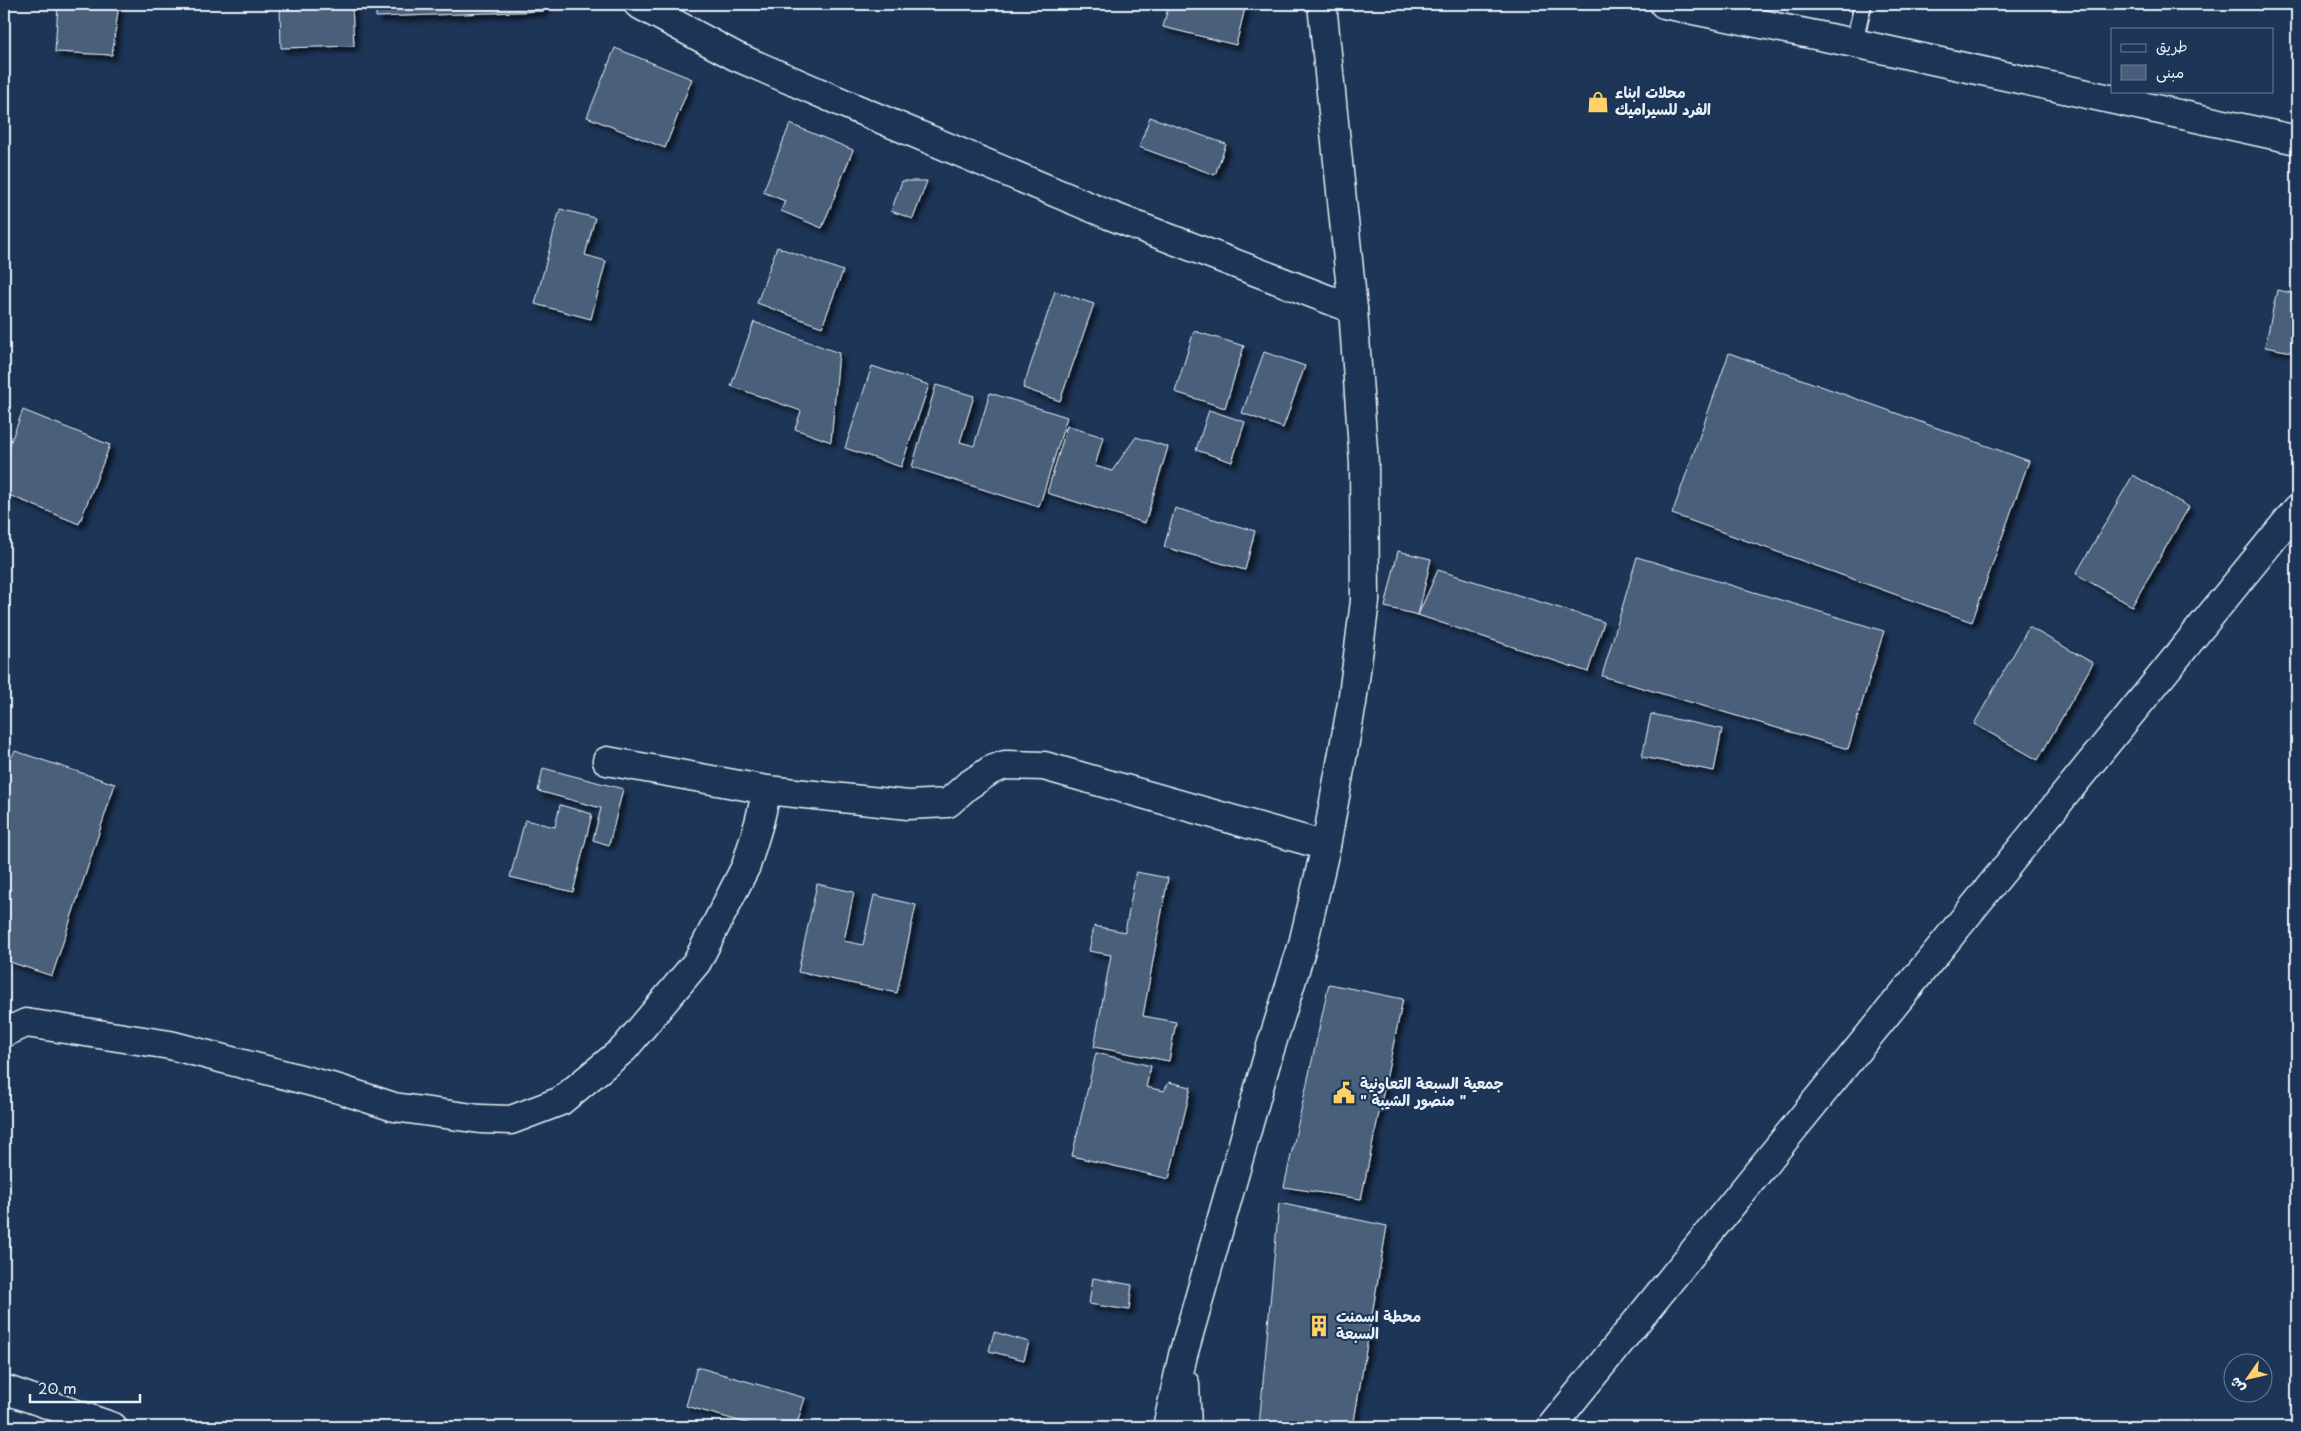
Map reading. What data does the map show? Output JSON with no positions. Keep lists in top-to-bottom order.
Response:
{
  "places": {
    "shop": ["محلات ابناء الفرد للسيراميك"],
    "public building": ["جمعية السبعة التعاونية \" منصور الشيبة \""],
    "building": ["محطة اسمنت السبعة"]
  },
  "legend": ["طريق", "مبنى"],
  "scale_bar": "20 m",
  "north": "bottom left"
}
